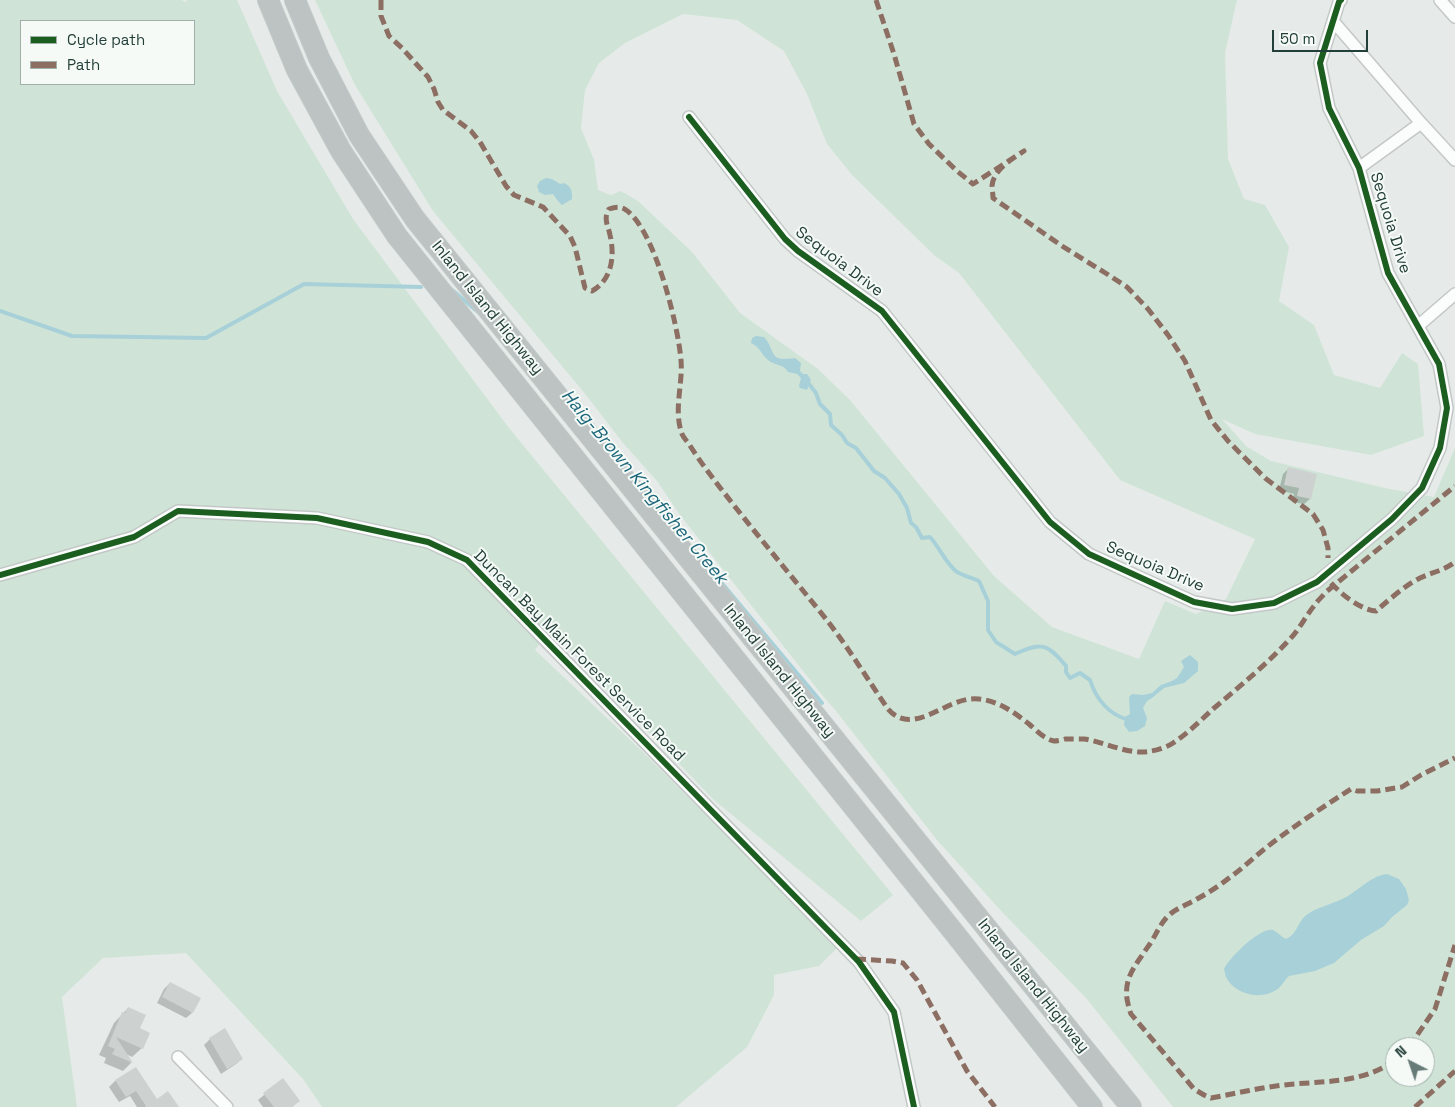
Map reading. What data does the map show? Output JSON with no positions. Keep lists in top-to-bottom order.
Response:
{
  "streets": {
    "highway": ["Inland Island Highway"],
    "street": ["Sequoia Drive", "Duncan Bay Main Forest Service Road"]
  },
  "water": ["Haig-Brown Kingfisher Creek"],
  "legend": ["Cycle path", "Path"],
  "scale_bar": "50 m",
  "north": "top left"
}
